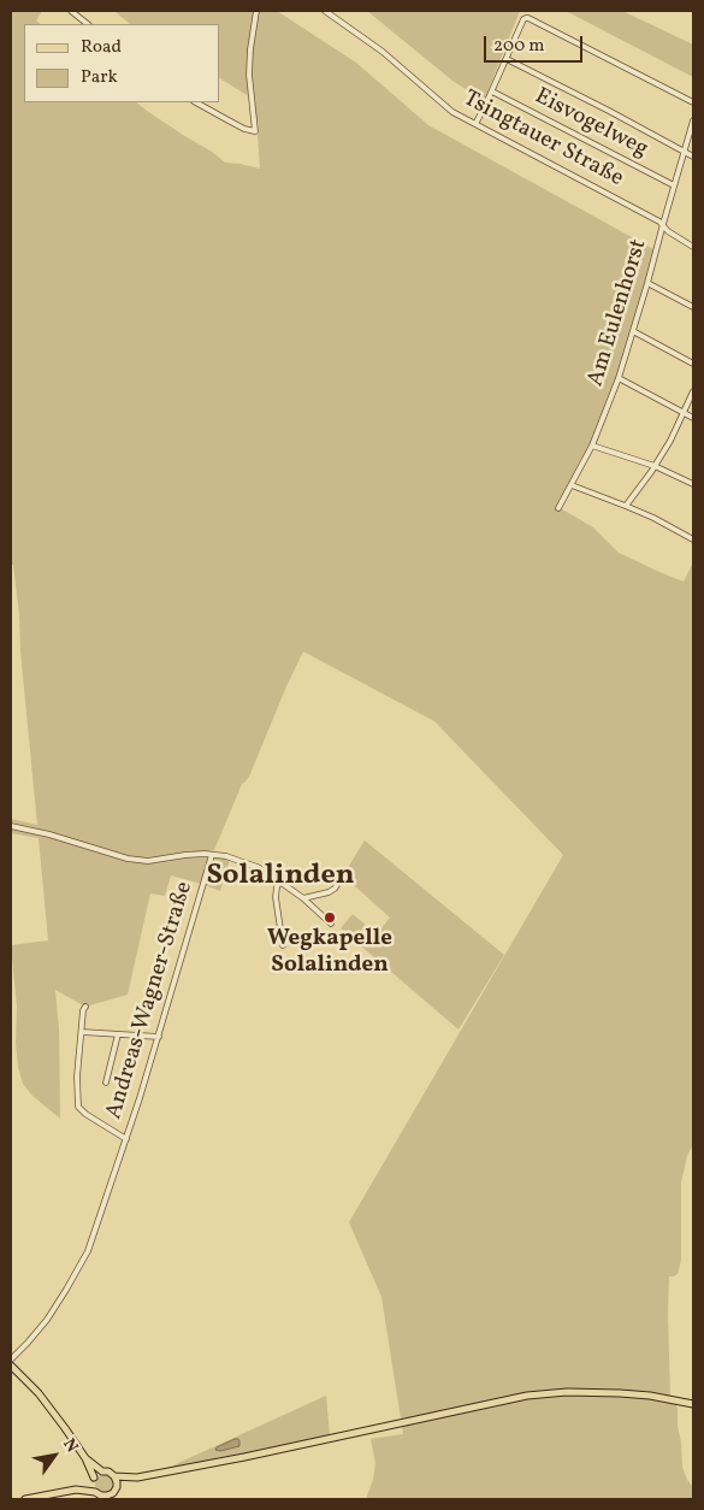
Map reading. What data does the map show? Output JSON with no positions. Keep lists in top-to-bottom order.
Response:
{
  "streets": {
    "street": [
      "Eisvogelweg",
      "Tsingtauer Straße",
      "Am Eulenhorst",
      "Andreas-Wagner-Straße"
    ]
  },
  "crossings": [
    ["Eisvogelweg", "Am Eulenhorst"],
    ["Tsingtauer Straße", "Am Eulenhorst"]
  ],
  "districts": ["Solalinden"],
  "places": ["Wegkapelle Solalinden"],
  "legend": ["Road", "Park"],
  "scale_bar": "200 m",
  "north": "top right"
}
